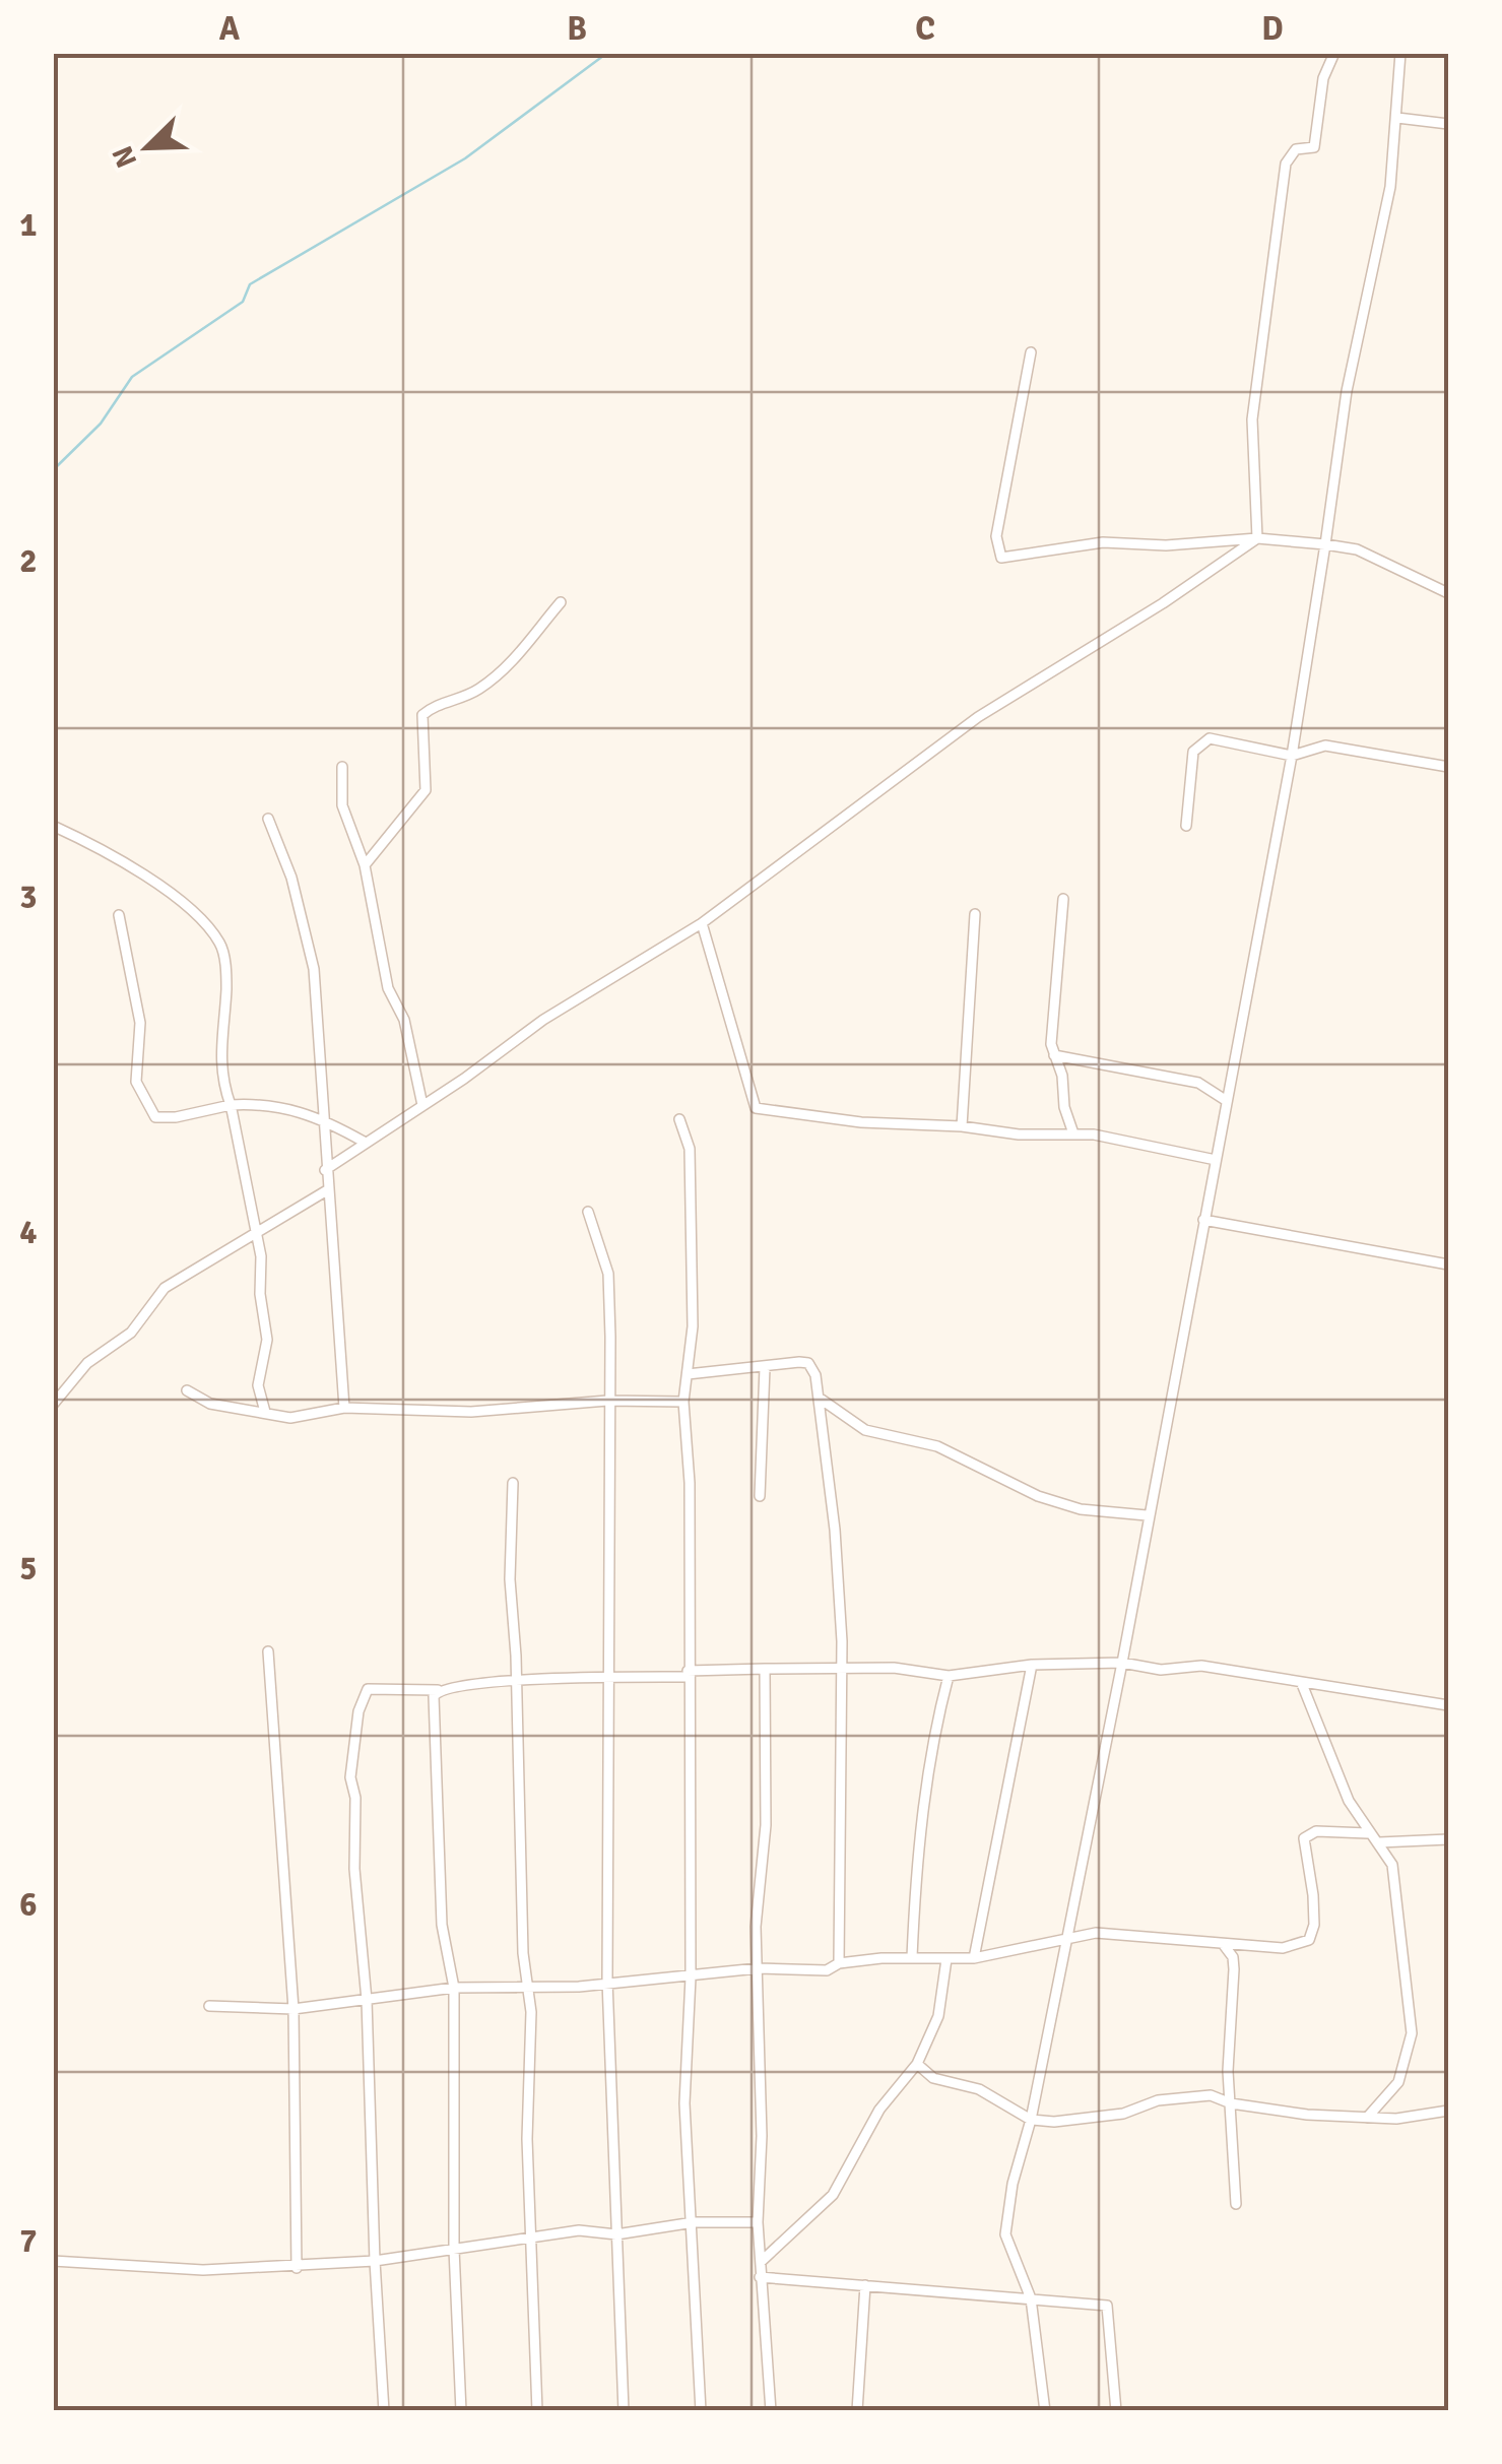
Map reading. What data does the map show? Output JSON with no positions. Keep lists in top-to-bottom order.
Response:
{
  "north": "bottom left",
  "grid": {
    "columns": [
      "A",
      "B",
      "C",
      "D"
    ],
    "rows": [
      "1",
      "2",
      "3",
      "4",
      "5",
      "6",
      "7"
    ]
  }
}
